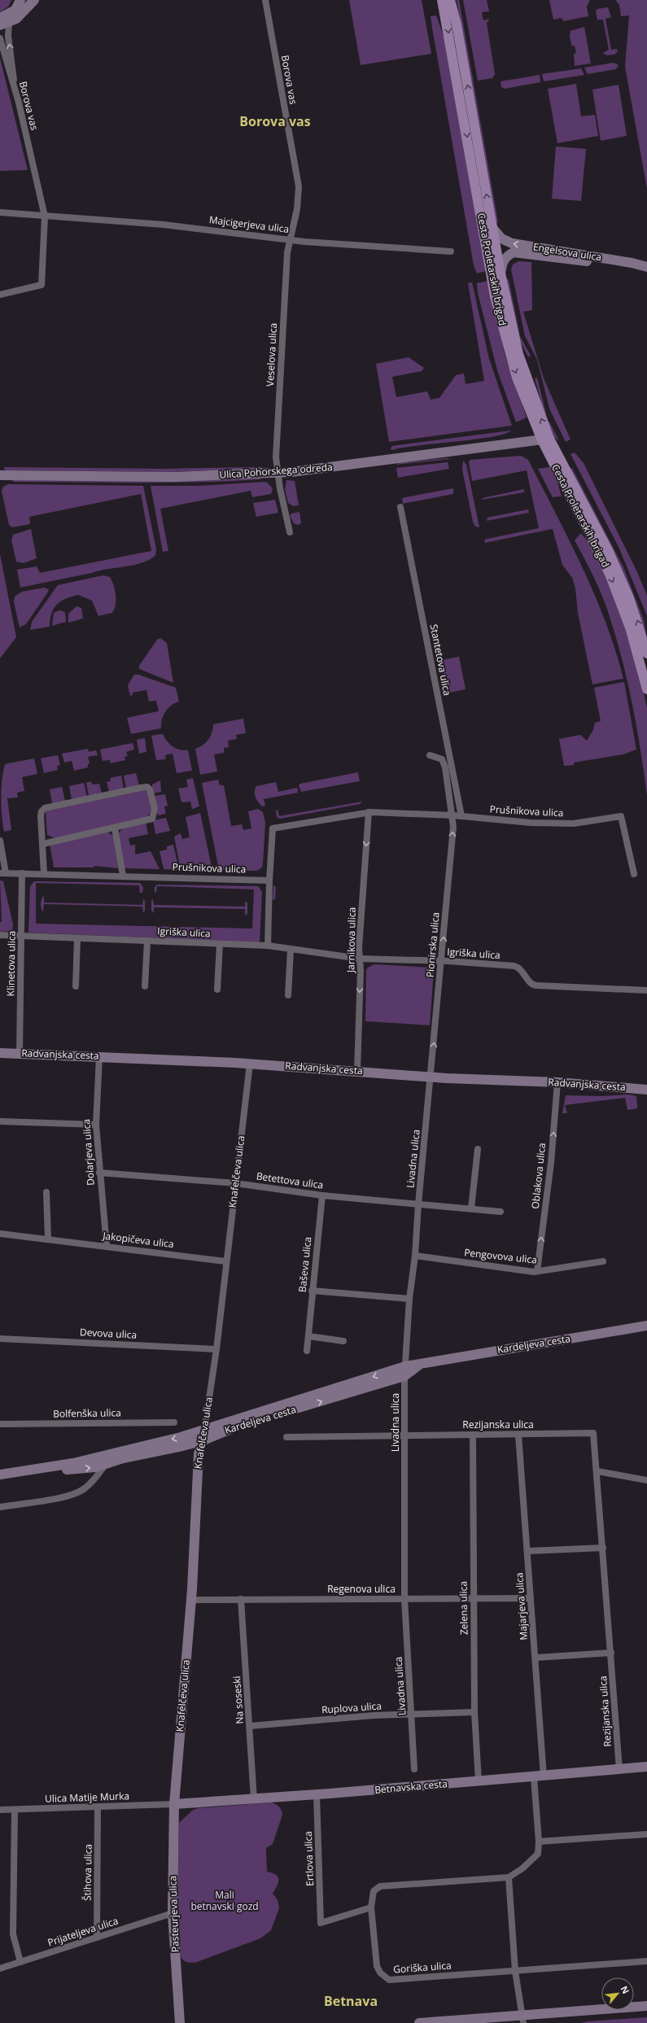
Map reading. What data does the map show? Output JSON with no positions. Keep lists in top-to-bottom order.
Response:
{
  "streets": {
    "main road": ["Cesta Proletarskih brigad"],
    "street": [
      "Borova vas",
      "Majcigerjeva ulica",
      "Engelsova ulica",
      "Veselova ulica",
      "Ulica Pohorskega odreda",
      "Stantetova ulica",
      "Prušnikova ulica",
      "Igriška ulica",
      "Jarnikova ulica",
      "Pionirska ulica",
      "Klinetova ulica",
      "Radvanjska cesta",
      "Dolarjeva ulica",
      "Livadna ulica",
      "Knafelčeva ulica",
      "Oblakova ulica",
      "Betettova ulica",
      "Jakopičeva ulica",
      "Pengovova ulica",
      "Baševa ulica",
      "Devova ulica",
      "Kardeljeva cesta",
      "Bolfenška ulica",
      "Rezijanska ulica",
      "Regenova ulica",
      "Majarjeva ulica",
      "Zelena ulica",
      "Na soseski",
      "Ruplova ulica",
      "Betnavska cesta",
      "Ulica Matije Murka",
      "Ertlova ulica",
      "Štihova ulica",
      "Pasteurjeva ulica",
      "Prijateljeva ulica",
      "Goriška ulica"
    ]
  },
  "crossings": [
    ["Borova vas", "Majcigerjeva ulica"],
    ["Borova vas", "Veselova ulica"],
    ["Majcigerjeva ulica", "Veselova ulica"],
    ["Engelsova ulica", "Cesta Proletarskih brigad"],
    ["Cesta Proletarskih brigad", "Ulica Pohorskega odreda"],
    ["Veselova ulica", "Ulica Pohorskega odreda"],
    ["Stantetova ulica", "Prušnikova ulica"],
    ["Prušnikova ulica", "Jarnikova ulica"],
    ["Prušnikova ulica", "Pionirska ulica"],
    ["Prušnikova ulica", "Klinetova ulica"],
    ["Igriška ulica", "Jarnikova ulica"],
    ["Igriška ulica", "Pionirska ulica"],
    ["Igriška ulica", "Klinetova ulica"],
    ["Jarnikova ulica", "Radvanjska cesta"],
    ["Pionirska ulica", "Radvanjska cesta"],
    ["Pionirska ulica", "Livadna ulica"],
    ["Klinetova ulica", "Radvanjska cesta"],
    ["Radvanjska cesta", "Dolarjeva ulica"],
    ["Radvanjska cesta", "Livadna ulica"],
    ["Radvanjska cesta", "Knafelčeva ulica"],
    ["Radvanjska cesta", "Oblakova ulica"],
    ["Dolarjeva ulica", "Betettova ulica"],
    ["Dolarjeva ulica", "Jakopičeva ulica"],
    ["Livadna ulica", "Betettova ulica"],
    ["Livadna ulica", "Pengovova ulica"],
    ["Livadna ulica", "Kardeljeva cesta"],
    ["Livadna ulica", "Rezijanska ulica"],
    ["Livadna ulica", "Regenova ulica"],
    ["Livadna ulica", "Ruplova ulica"],
    ["Knafelčeva ulica", "Betettova ulica"],
    ["Knafelčeva ulica", "Jakopičeva ulica"],
    ["Knafelčeva ulica", "Devova ulica"],
    ["Knafelčeva ulica", "Kardeljeva cesta"],
    ["Knafelčeva ulica", "Regenova ulica"],
    ["Knafelčeva ulica", "Betnavska cesta"],
    ["Knafelčeva ulica", "Ulica Matije Murka"],
    ["Knafelčeva ulica", "Pasteurjeva ulica"],
    ["Oblakova ulica", "Pengovova ulica"],
    ["Betettova ulica", "Baševa ulica"],
    ["Rezijanska ulica", "Majarjeva ulica"],
    ["Rezijanska ulica", "Zelena ulica"],
    ["Rezijanska ulica", "Betnavska cesta"],
    ["Regenova ulica", "Majarjeva ulica"],
    ["Regenova ulica", "Zelena ulica"],
    ["Regenova ulica", "Na soseski"],
    ["Majarjeva ulica", "Betnavska cesta"],
    ["Majarjeva ulica", "Goriška ulica"],
    ["Zelena ulica", "Ruplova ulica"],
    ["Zelena ulica", "Betnavska cesta"],
    ["Na soseski", "Ruplova ulica"],
    ["Na soseski", "Betnavska cesta"],
    ["Betnavska cesta", "Ulica Matije Murka"],
    ["Betnavska cesta", "Ertlova ulica"],
    ["Betnavska cesta", "Pasteurjeva ulica"],
    ["Betnavska cesta", "Goriška ulica"],
    ["Ulica Matije Murka", "Štihova ulica"],
    ["Ulica Matije Murka", "Pasteurjeva ulica"],
    ["Ertlova ulica", "Goriška ulica"],
    ["Štihova ulica", "Prijateljeva ulica"],
    ["Pasteurjeva ulica", "Prijateljeva ulica"]
  ],
  "one_way": [
    "Engelsova ulica",
    "Jarnikova ulica",
    "Pionirska ulica",
    "Oblakova ulica"
  ],
  "districts": ["Borova vas", "Betnava"],
  "parks": ["Mali betnavski gozd"],
  "north": "top right"
}
